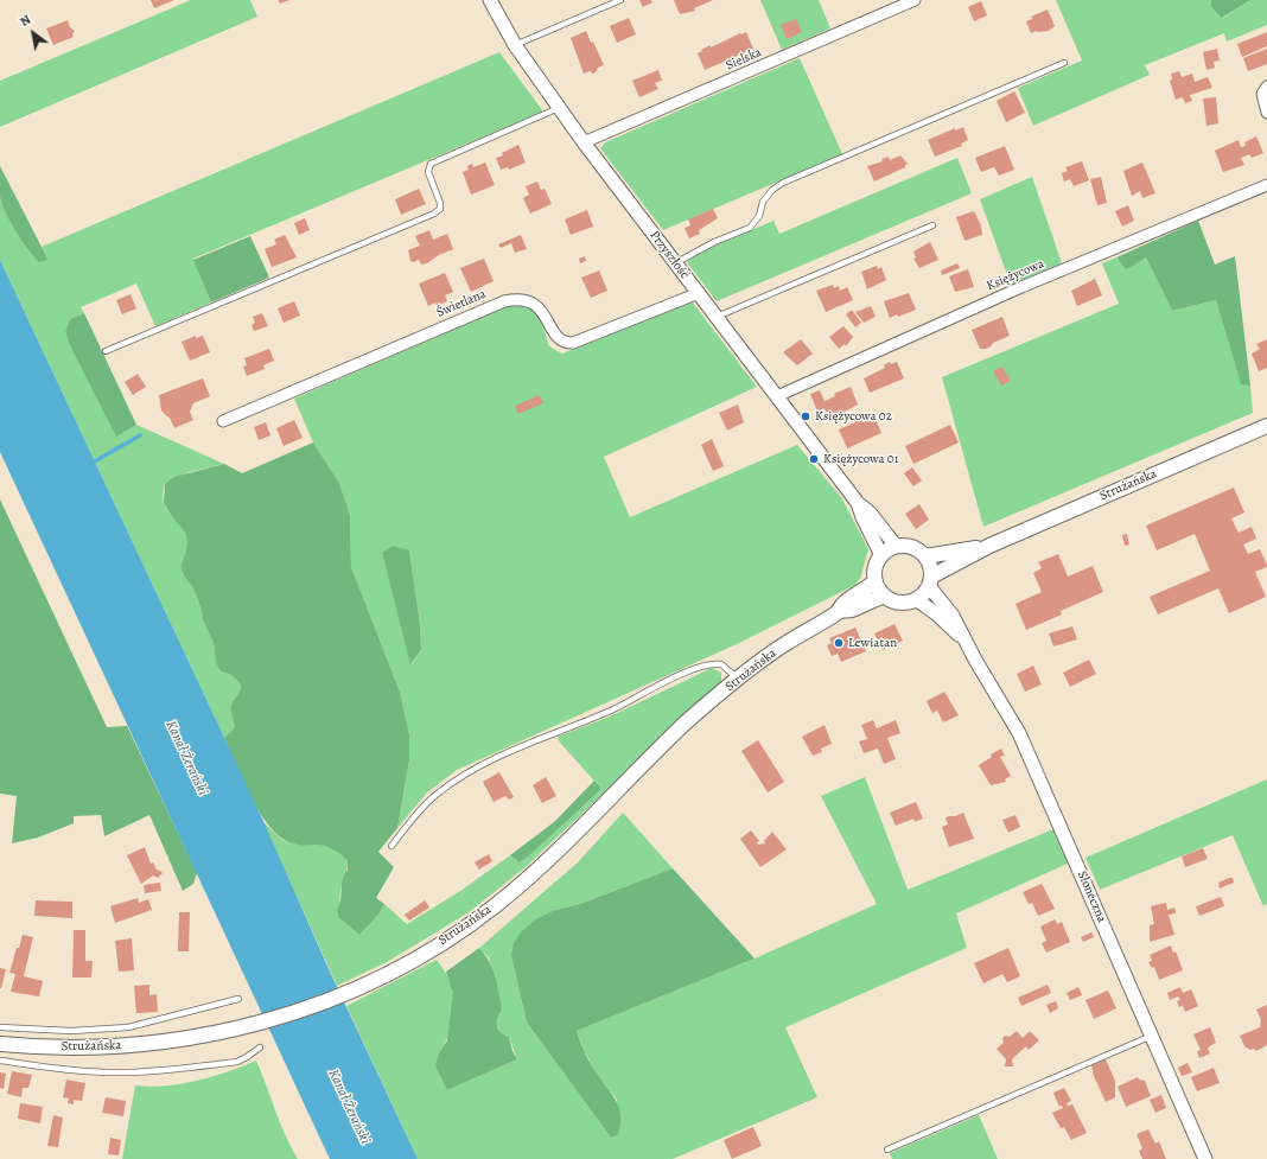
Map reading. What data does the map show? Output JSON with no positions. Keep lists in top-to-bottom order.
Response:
{
  "streets": {
    "main road": ["Strużańska"],
    "street": [
      "Sielska",
      "Przyszłość",
      "Księżycowa",
      "Świetlana",
      "Słoneczna"
    ]
  },
  "crossings": [
    ["Sielska", "Przyszłość"],
    ["Przyszłość", "Księżycowa"],
    ["Przyszłość", "Świetlana"],
    ["Przyszłość", "Strużańska"],
    ["Przyszłość", "Słoneczna"],
    ["Strużańska", "Słoneczna"]
  ],
  "water": ["Kanał Żerański"],
  "places": ["Księżycowa 02", "Księżycowa 01", "Lewiatan"],
  "north": "top left"
}
